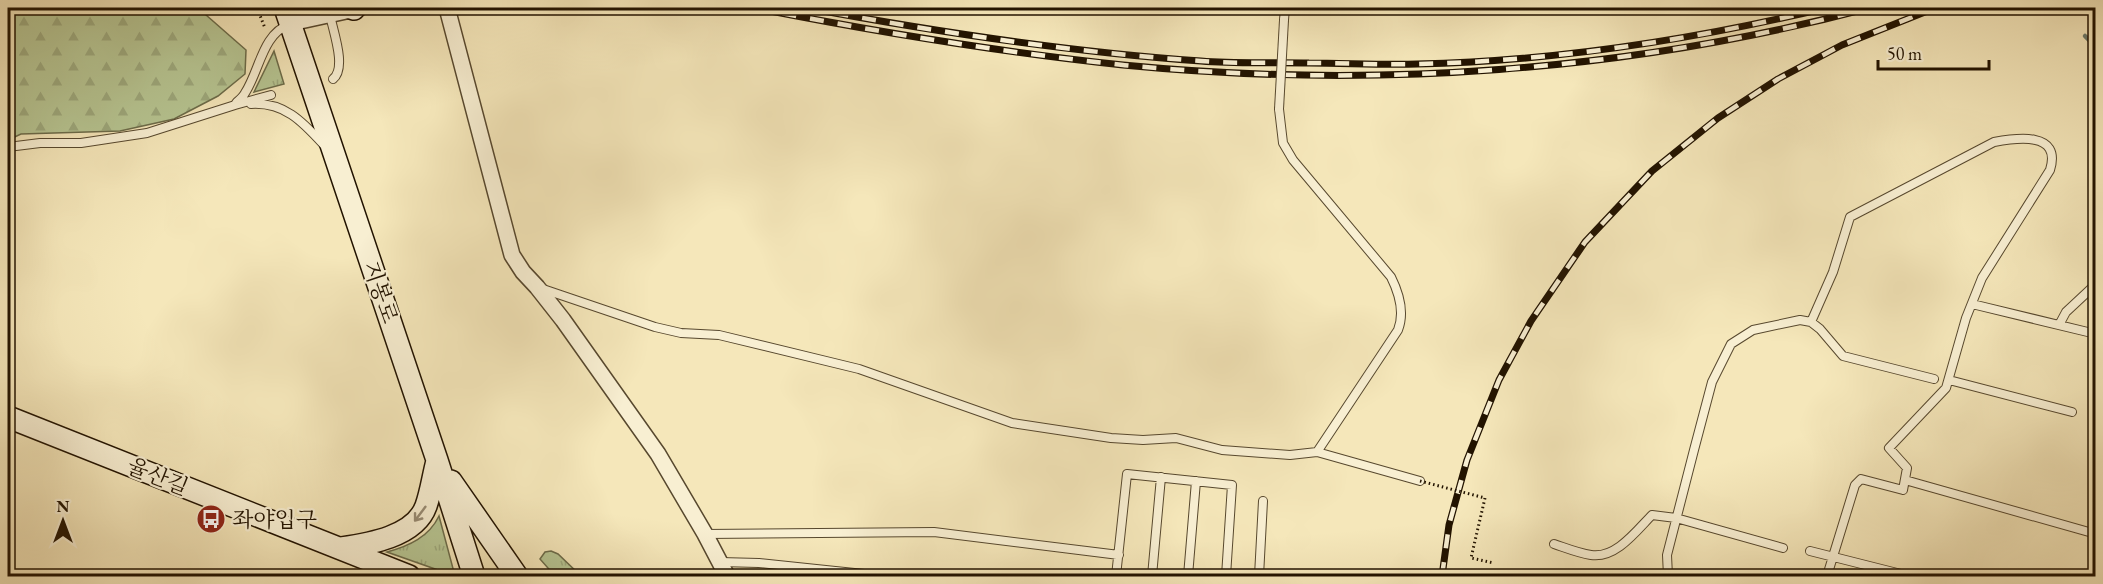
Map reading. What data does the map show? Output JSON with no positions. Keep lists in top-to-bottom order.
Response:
{
  "streets": {
    "main road": ["지봉로", "율산길"]
  },
  "places": {
    "bus stop": ["좌야입구"]
  },
  "scale_bar": "50 m",
  "north": "top"
}
